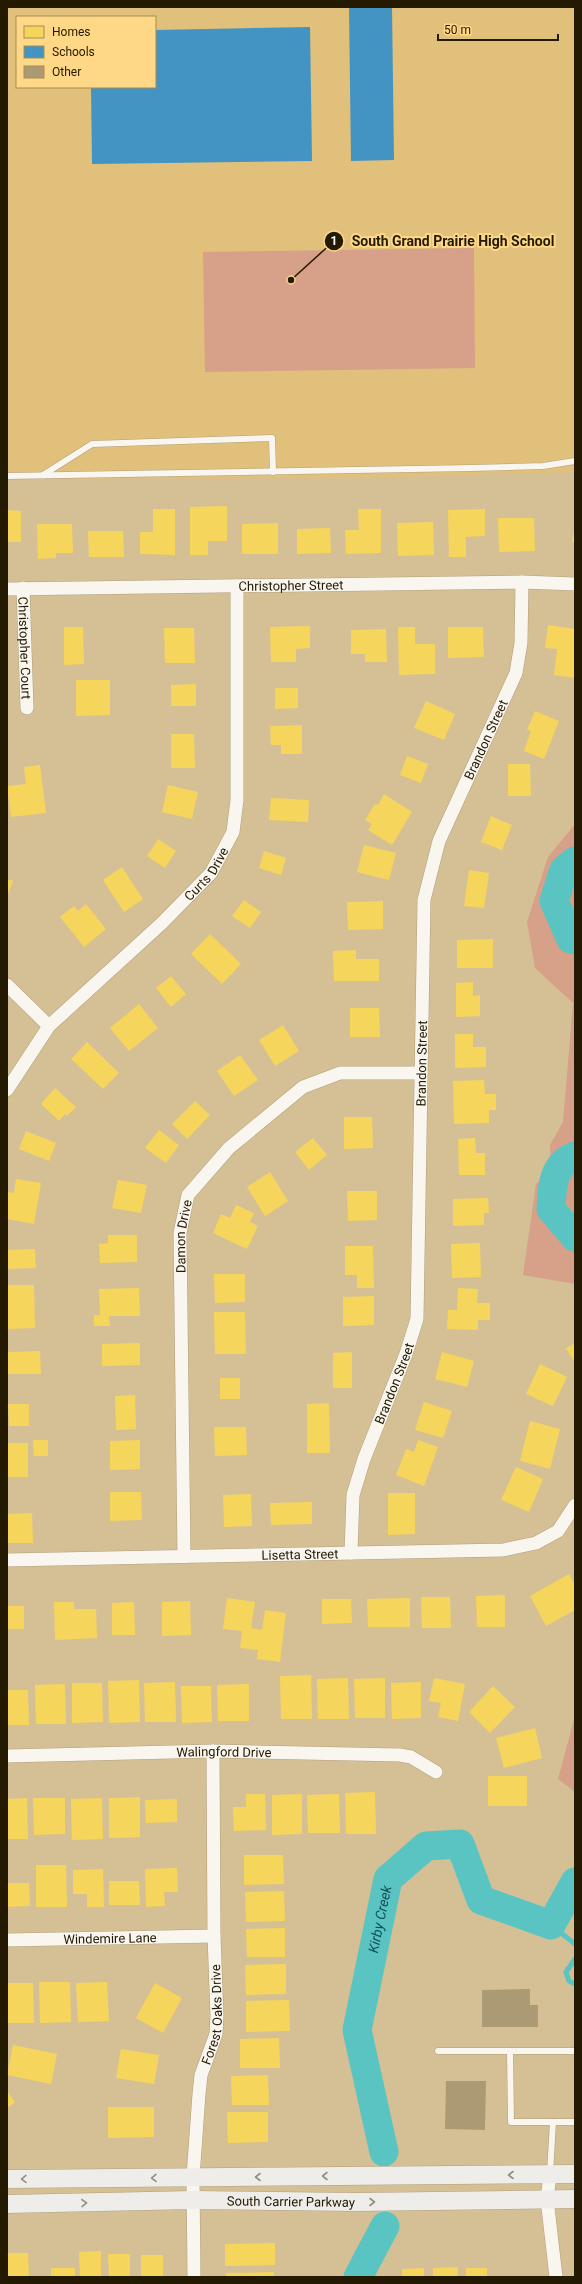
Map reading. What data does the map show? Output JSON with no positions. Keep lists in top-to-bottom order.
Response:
{
  "streets": {
    "main road": ["South Carrier Parkway"],
    "street": [
      "Christopher Street",
      "Christopher Court",
      "Brandon Street",
      "Curts Drive",
      "Damon Drive",
      "Lisetta Street",
      "Walingford Drive",
      "Windemire Lane",
      "Forest Oaks Drive"
    ]
  },
  "crossings": [
    ["Christopher Street", "Christopher Court"],
    ["Christopher Street", "Brandon Street"],
    ["Christopher Street", "Curts Drive"],
    ["Brandon Street", "Damon Drive"],
    ["Brandon Street", "Lisetta Street"],
    ["Damon Drive", "Lisetta Street"],
    ["Walingford Drive", "Forest Oaks Drive"],
    ["Windemire Lane", "Forest Oaks Drive"],
    ["Forest Oaks Drive", "South Carrier Parkway"]
  ],
  "water": ["Kirby Creek"],
  "places": ["South Grand Prairie High School"],
  "legend": ["Homes", "Schools", "Other"],
  "scale_bar": "50 m"
}
